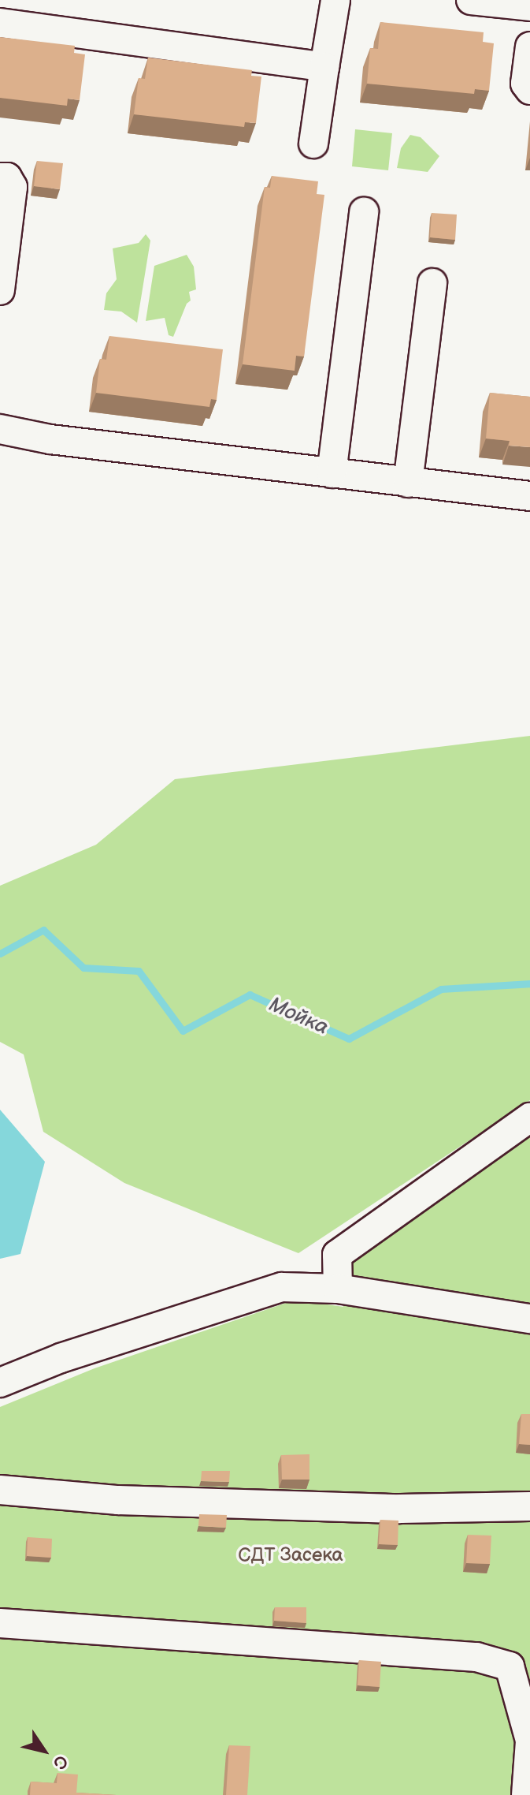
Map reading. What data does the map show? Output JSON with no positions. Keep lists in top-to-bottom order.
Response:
{
  "water": ["Мойка"],
  "parks": ["СДТ Засека"],
  "north": "bottom right"
}
